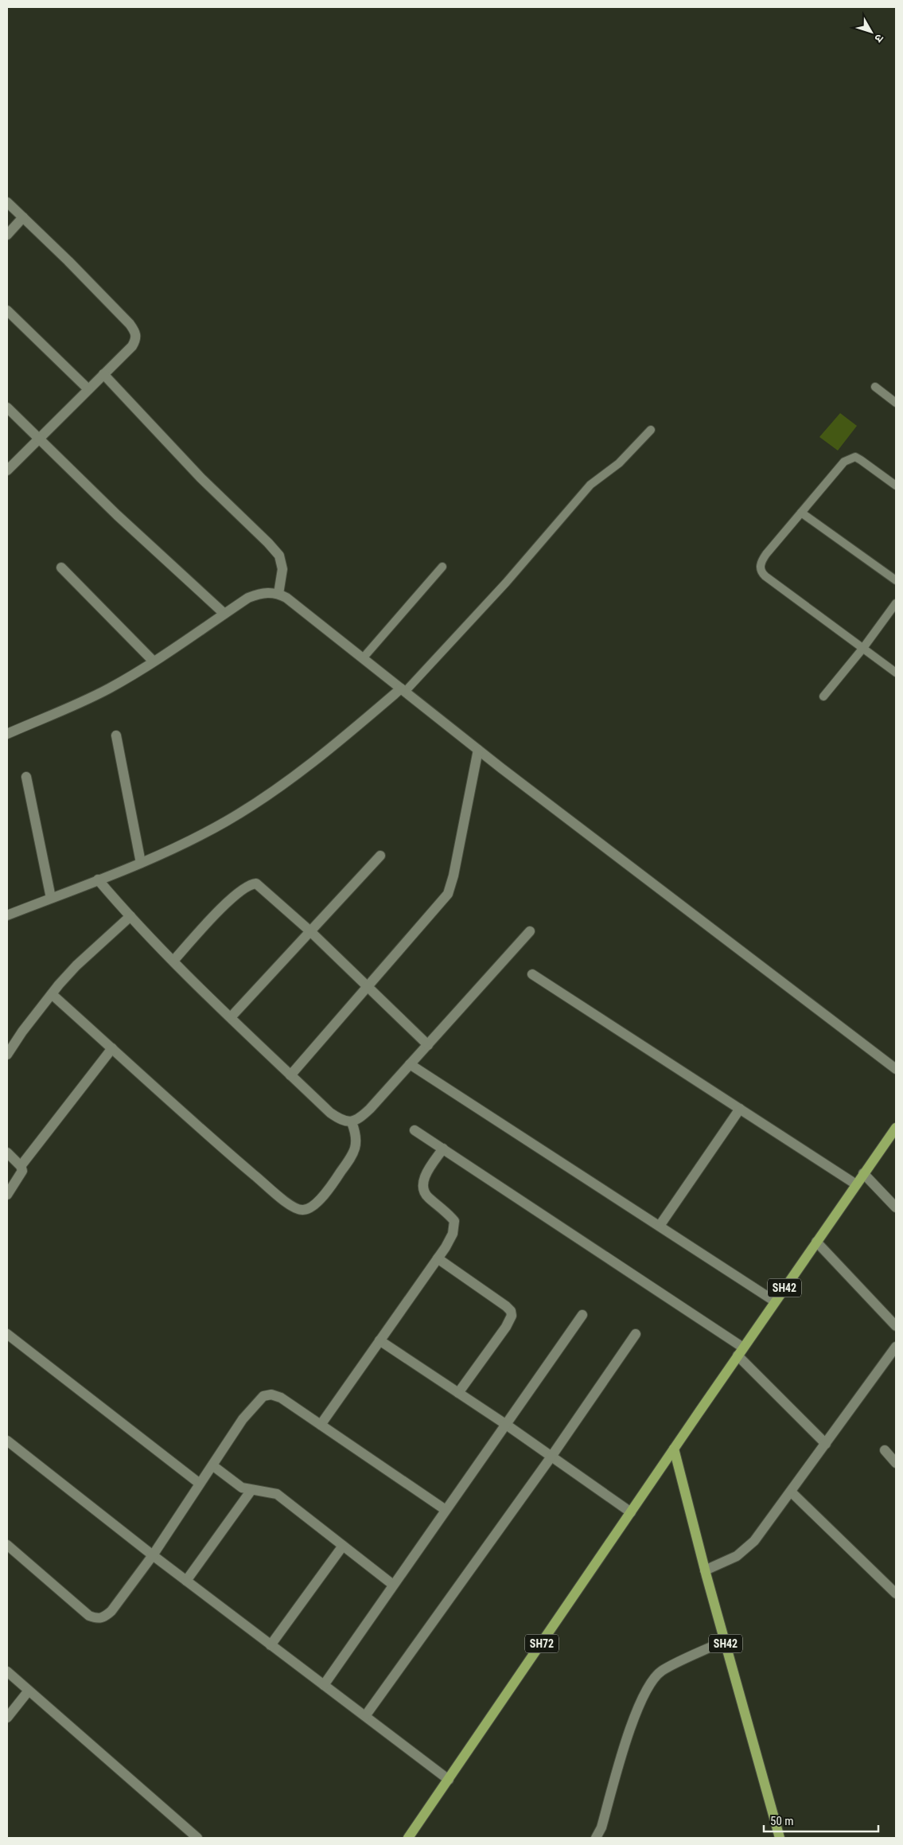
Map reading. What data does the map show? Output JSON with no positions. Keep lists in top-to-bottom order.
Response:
{
  "streets": {
    "main road": ["SH42", "SH72"]
  },
  "crossings": [
    ["SH42", "SH72"]
  ],
  "scale_bar": "50 m",
  "north": "bottom right"
}
